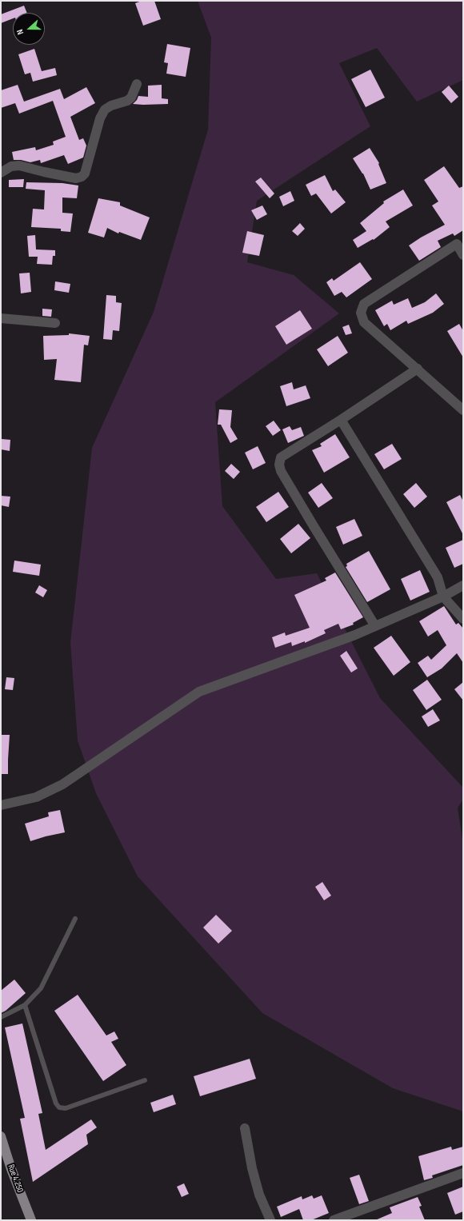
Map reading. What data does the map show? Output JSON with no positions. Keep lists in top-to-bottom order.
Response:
{
  "streets": {
    "main road": ["Rue 4.250"]
  },
  "north": "left"
}
